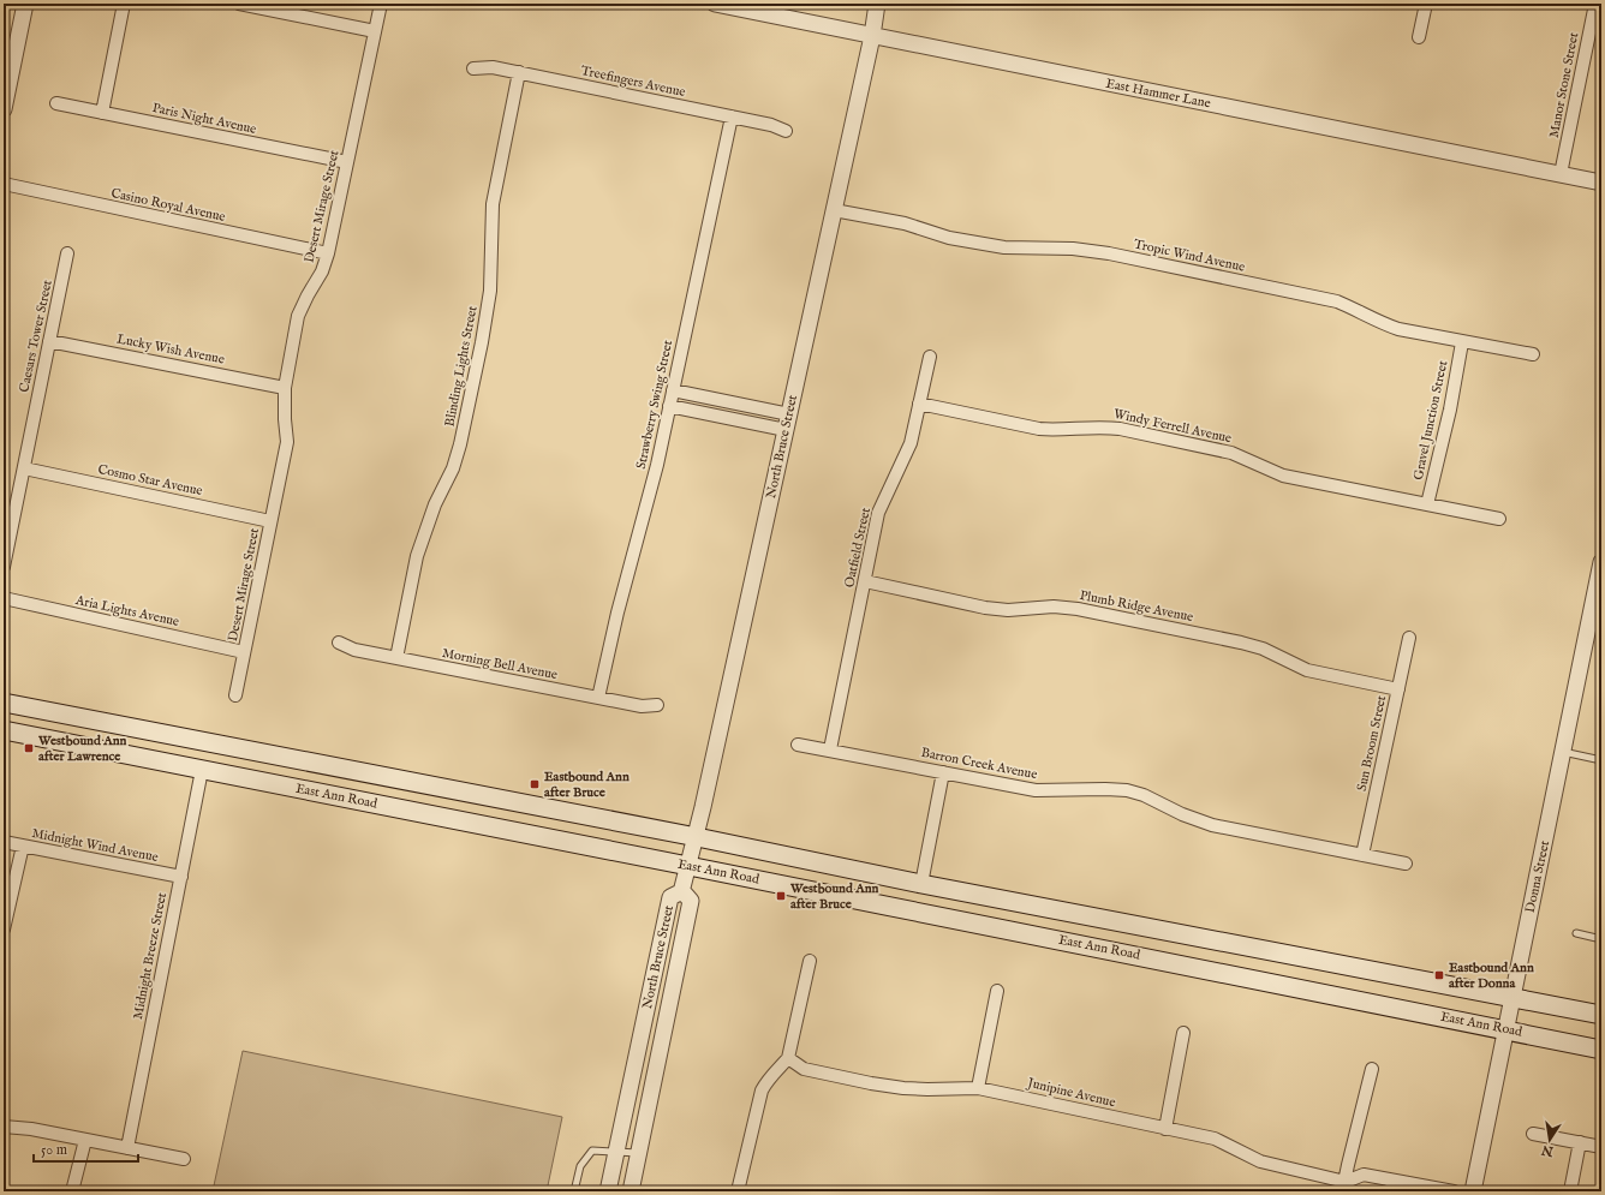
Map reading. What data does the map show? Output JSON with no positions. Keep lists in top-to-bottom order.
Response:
{
  "streets": {
    "main road": ["East Ann Road"],
    "street": [
      "Treefingers Avenue",
      "Manor Stone Street",
      "East Hammer Lane",
      "Paris Night Avenue",
      "Casino Royal Avenue",
      "Desert Mirage Street",
      "Tropic Wind Avenue",
      "Caesars Tower Street",
      "Lucky Wish Avenue",
      "Blinding Lights Street",
      "Strawberry Swing Street",
      "Gravel Junction Street",
      "Windy Ferrell Avenue",
      "North Bruce Street",
      "Cosmo Star Avenue",
      "Oatfield Street",
      "Plumb Ridge Avenue",
      "Aria Lights Avenue",
      "Morning Bell Avenue",
      "Sun Broom Street",
      "Barron Creek Avenue",
      "Midnight Wind Avenue",
      "Donna Street",
      "Midnight Breeze Street",
      "Junipine Avenue"
    ]
  },
  "crossings": [
    ["Treefingers Avenue", "Blinding Lights Street"],
    ["Treefingers Avenue", "Strawberry Swing Street"],
    ["Manor Stone Street", "East Hammer Lane"],
    ["East Hammer Lane", "North Bruce Street"],
    ["Paris Night Avenue", "Desert Mirage Street"],
    ["Casino Royal Avenue", "Desert Mirage Street"],
    ["Desert Mirage Street", "Lucky Wish Avenue"],
    ["Desert Mirage Street", "Cosmo Star Avenue"],
    ["Desert Mirage Street", "Aria Lights Avenue"],
    ["Tropic Wind Avenue", "Gravel Junction Street"],
    ["Tropic Wind Avenue", "North Bruce Street"],
    ["Caesars Tower Street", "Lucky Wish Avenue"],
    ["Caesars Tower Street", "Cosmo Star Avenue"],
    ["Blinding Lights Street", "Morning Bell Avenue"],
    ["Strawberry Swing Street", "Morning Bell Avenue"],
    ["Gravel Junction Street", "Windy Ferrell Avenue"],
    ["Windy Ferrell Avenue", "Oatfield Street"],
    ["North Bruce Street", "East Ann Road"],
    ["Oatfield Street", "Plumb Ridge Avenue"],
    ["Oatfield Street", "Barron Creek Avenue"],
    ["Plumb Ridge Avenue", "Sun Broom Street"],
    ["Sun Broom Street", "Barron Creek Avenue"],
    ["East Ann Road", "Donna Street"],
    ["East Ann Road", "Midnight Breeze Street"],
    ["Midnight Wind Avenue", "Midnight Breeze Street"]
  ],
  "places": {
    "transit": [
      "Westbound Ann after Lawrence",
      "Eastbound Ann after Bruce",
      "Westbound Ann after Bruce",
      "Eastbound Ann after Donna"
    ]
  },
  "scale_bar": "50 m",
  "north": "bottom"
}
